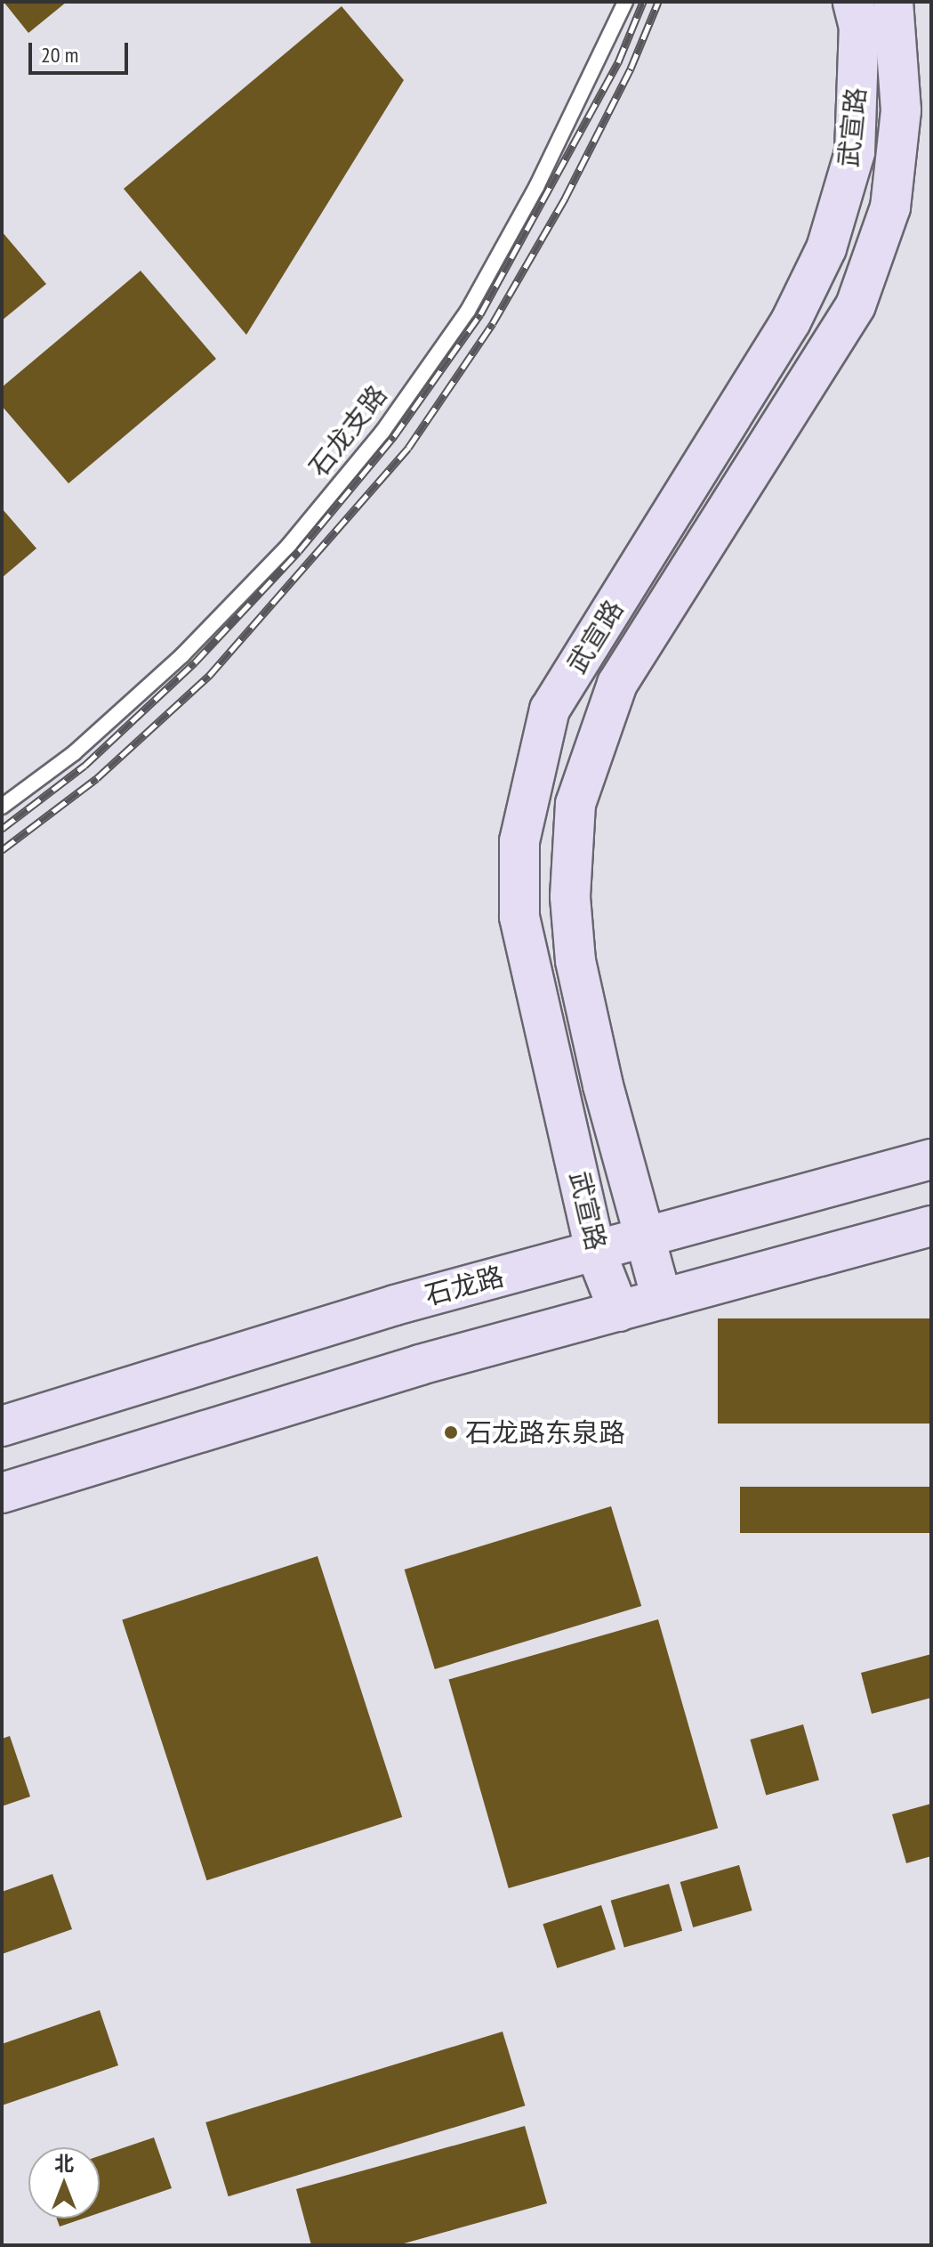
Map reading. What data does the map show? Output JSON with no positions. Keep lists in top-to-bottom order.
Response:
{
  "streets": {
    "street": ["武宣路", "石龙路"],
    "lane": ["石龙支路"]
  },
  "crossings": [
    ["武宣路", "石龙路"]
  ],
  "places": ["石龙路东泉路"],
  "scale_bar": "20 m",
  "north": "top"
}
